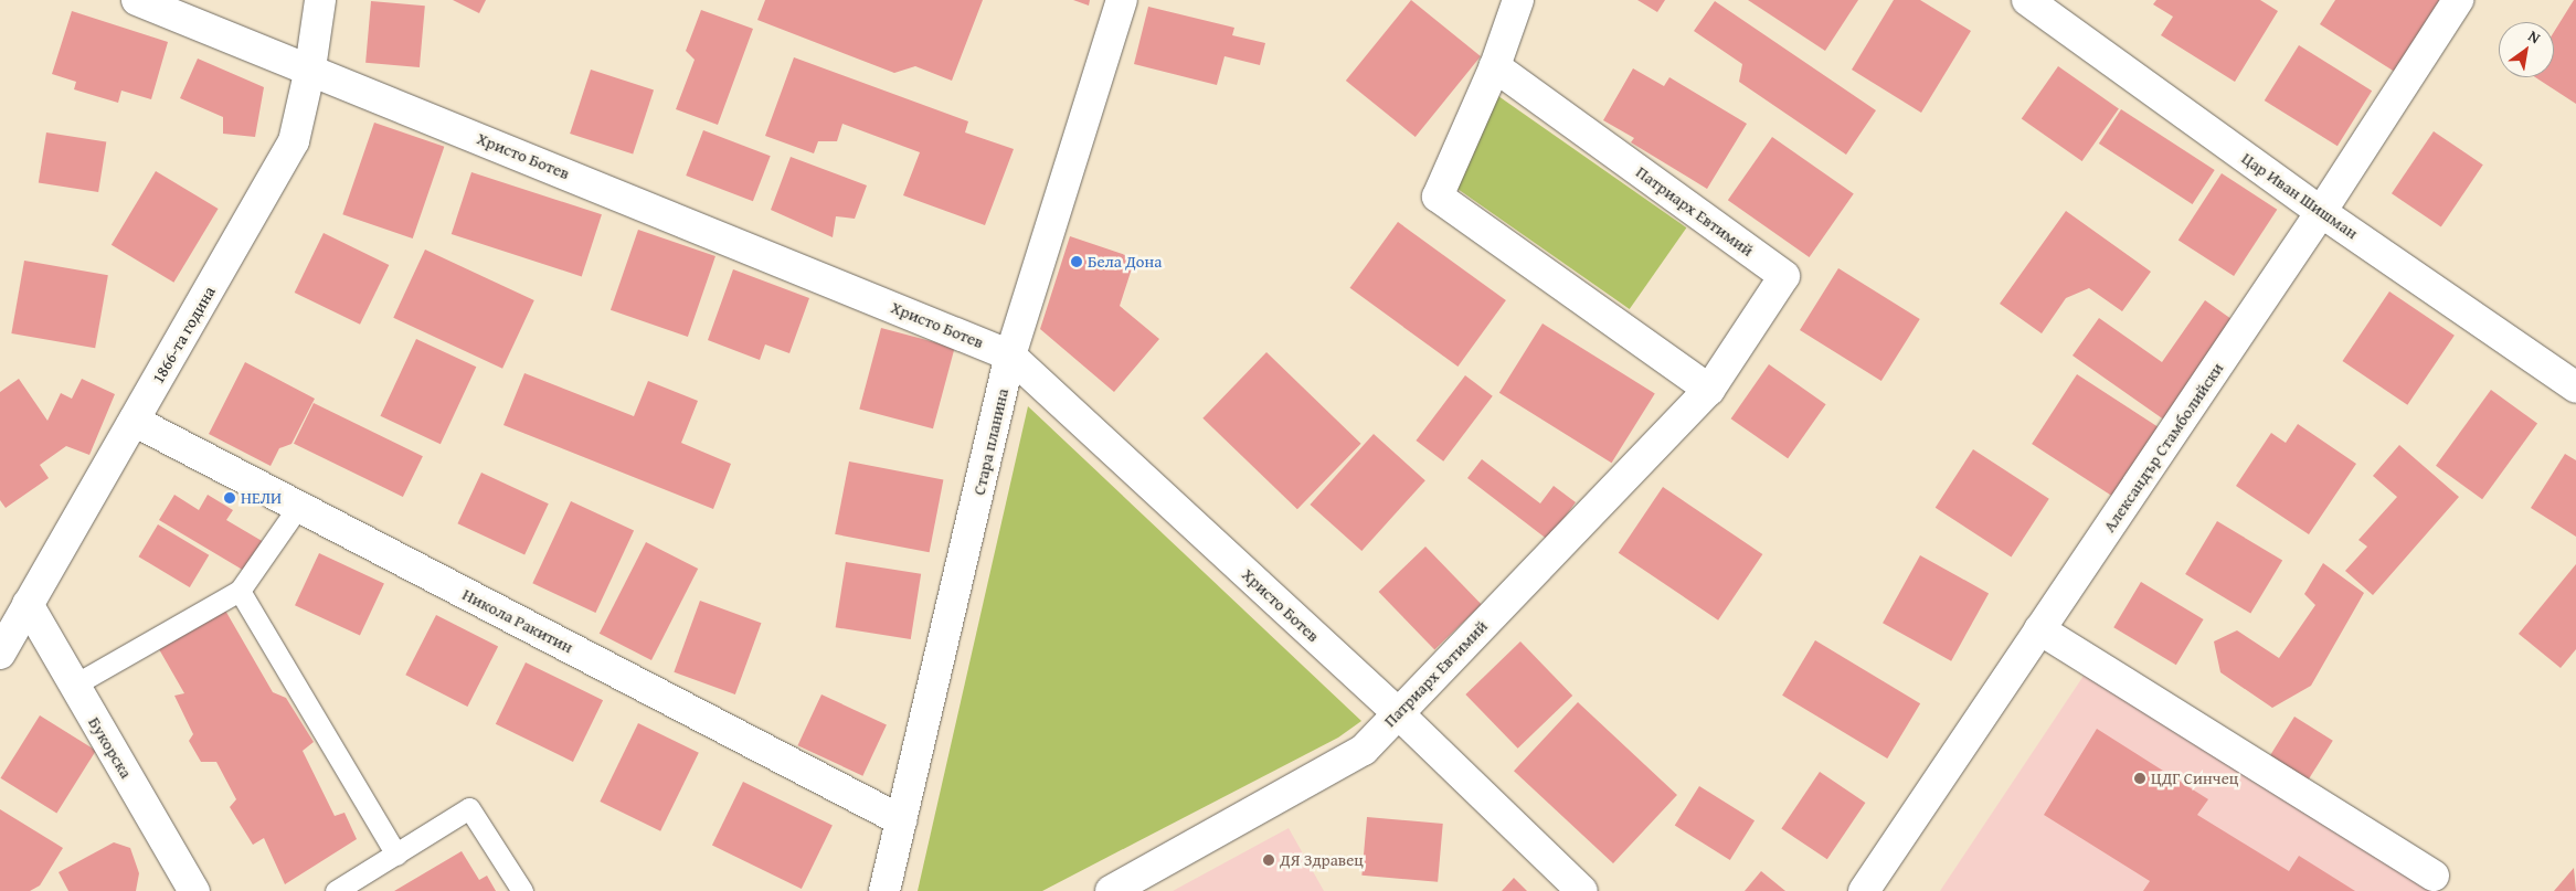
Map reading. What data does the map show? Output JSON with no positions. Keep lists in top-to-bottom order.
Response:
{
  "streets": {
    "street": [
      "Христо Ботев",
      "Цар Иван Шишман",
      "Патриарх Евтимий",
      "1866-та година",
      "Стара планина",
      "Александър Стамболийски",
      "Никола Ракитин",
      "Букорска"
    ]
  },
  "crossings": [
    ["Христо Ботев", "Патриарх Евтимий"],
    ["Христо Ботев", "1866-та година"],
    ["Христо Ботев", "Стара планина"],
    ["Цар Иван Шишман", "Александър Стамболийски"],
    ["1866-та година", "Никола Ракитин"],
    ["1866-та година", "Букорска"],
    ["Стара планина", "Никола Ракитин"]
  ],
  "places": [
    "Бела Дона",
    "НЕЛИ",
    "ЦДГ Синчец",
    "ДЯ Здравец"
  ],
  "north": "top right"
}
